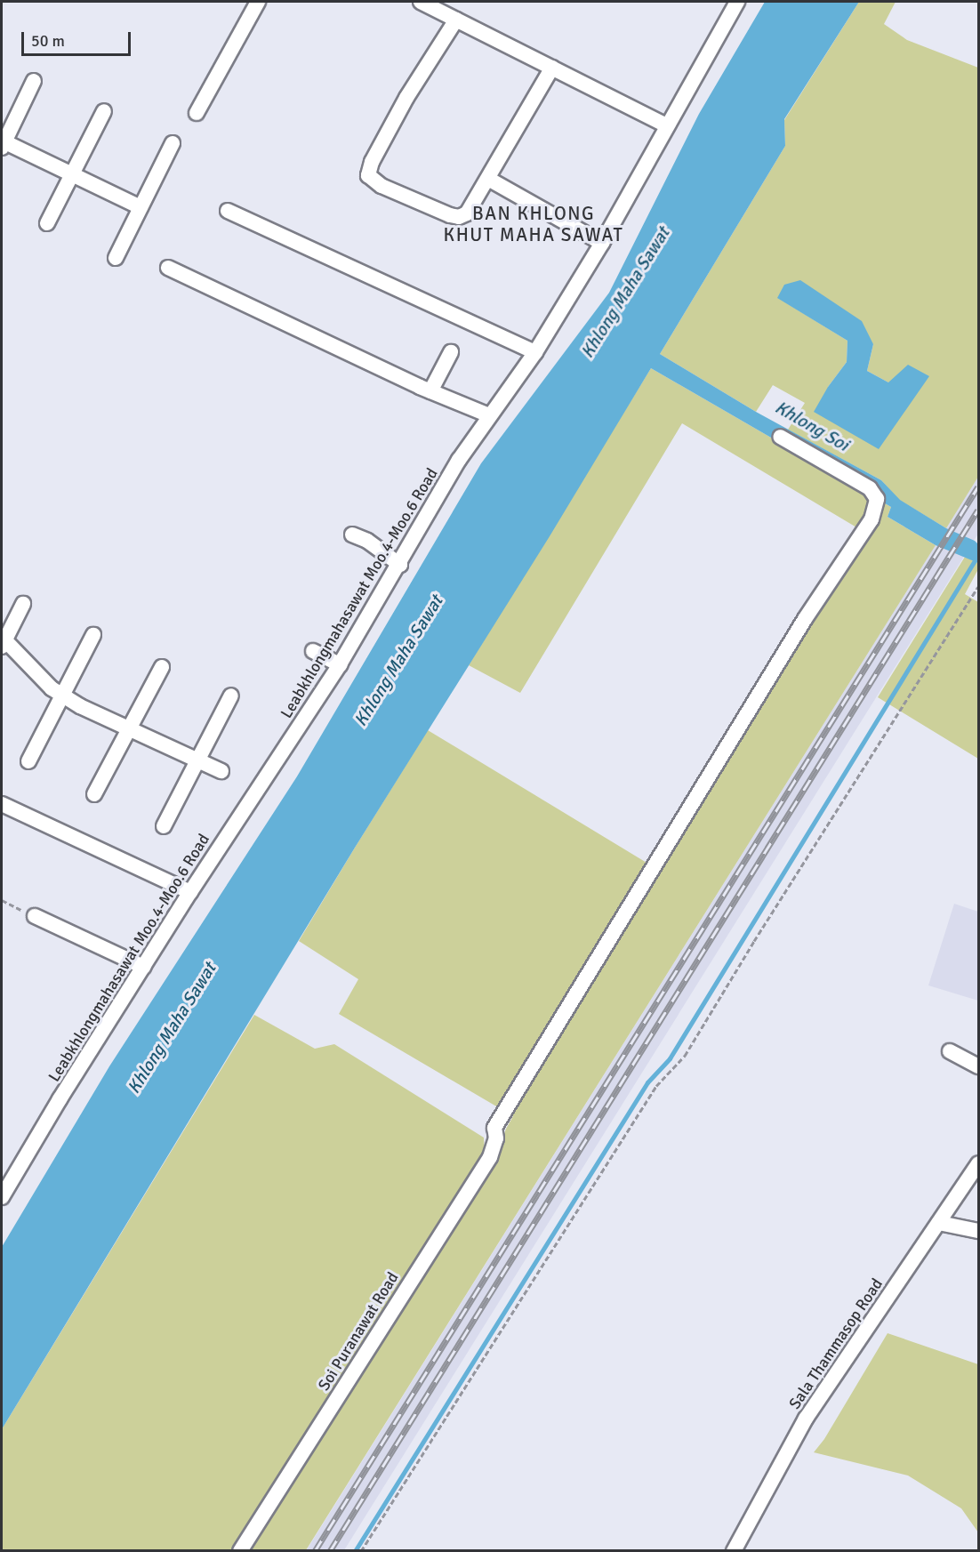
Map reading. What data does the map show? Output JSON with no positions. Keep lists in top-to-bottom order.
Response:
{
  "streets": {
    "street": ["Leabkhlongmahasawat Moo.4-Moo.6 Road", "Soi Puranawat Road", "Sala Thammasop Road"]
  },
  "districts": ["BAN KHLONG KHUT MAHA SAWAT"],
  "water": ["Khlong Maha Sawat", "Khlong Soi"],
  "scale_bar": "50 m"
}
